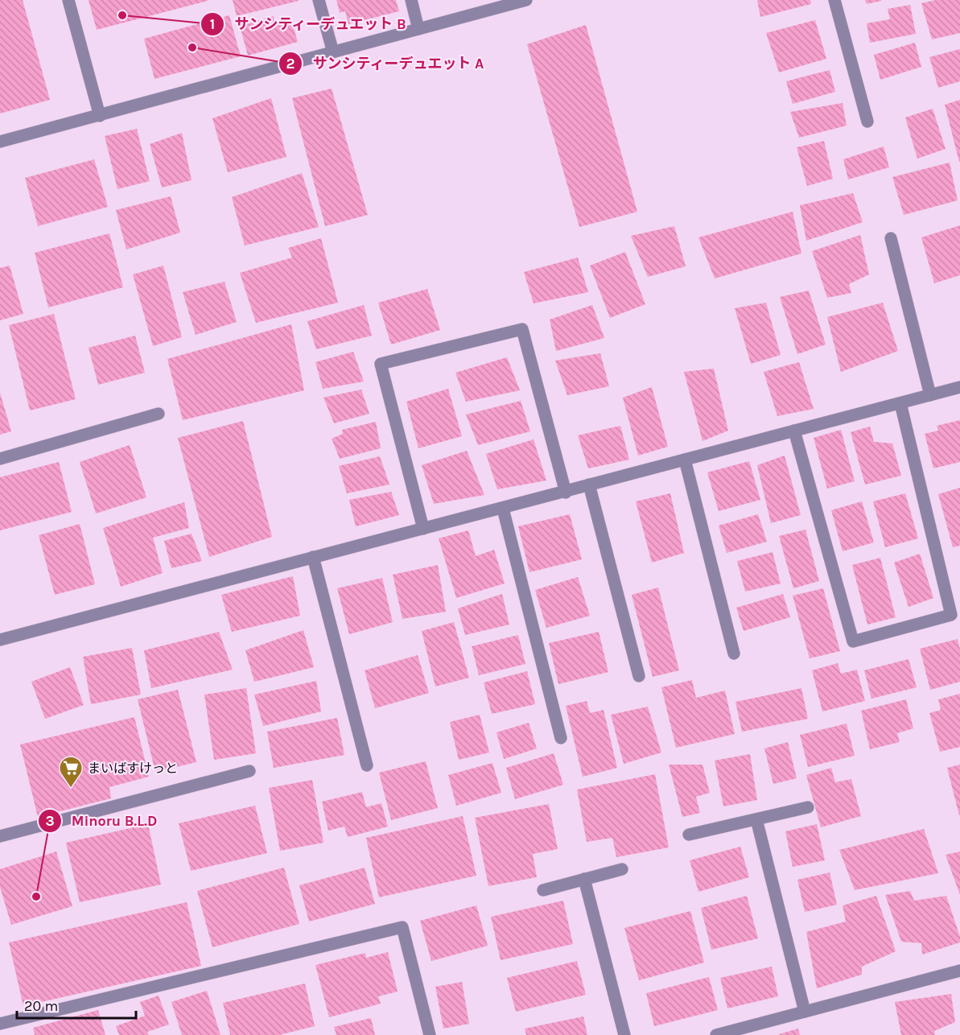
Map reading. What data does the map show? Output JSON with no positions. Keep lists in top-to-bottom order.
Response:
{
  "places": {
    "other": ["サンシティーデュエット B", "サンシティーデュエット A", "Minoru B.L.D"],
    "supermarket": ["まいばすけっと"]
  },
  "scale_bar": "20 m"
}
